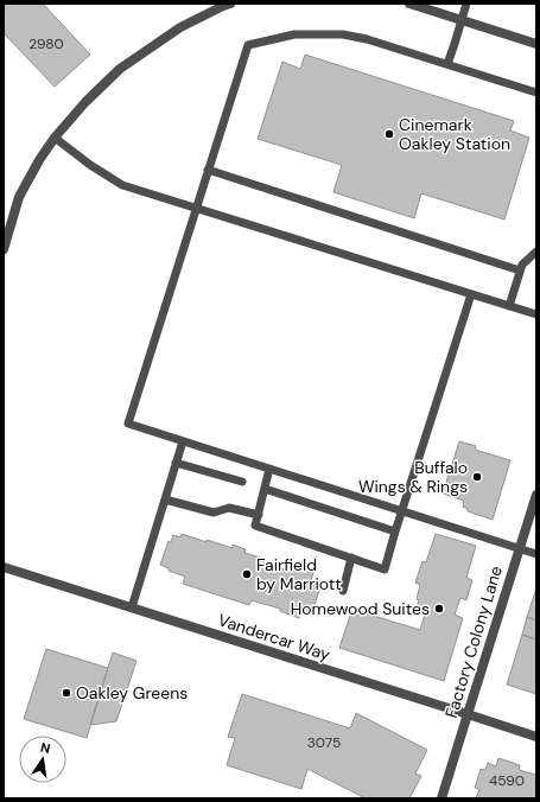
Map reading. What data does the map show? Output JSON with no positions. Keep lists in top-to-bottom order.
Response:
{
  "streets": {
    "street": ["Vandercar Way", "Factory Colony Lane"]
  },
  "crossings": [
    ["Vandercar Way", "Factory Colony Lane"]
  ],
  "places": [
    "Cinemark Oakley Station",
    "Buffalo Wings & Rings",
    "Fairfield by Marriott",
    "Homewood Suites",
    "Oakley Greens"
  ],
  "house_numbers": ["2980", "3075", "4590"],
  "north": "top"
}
